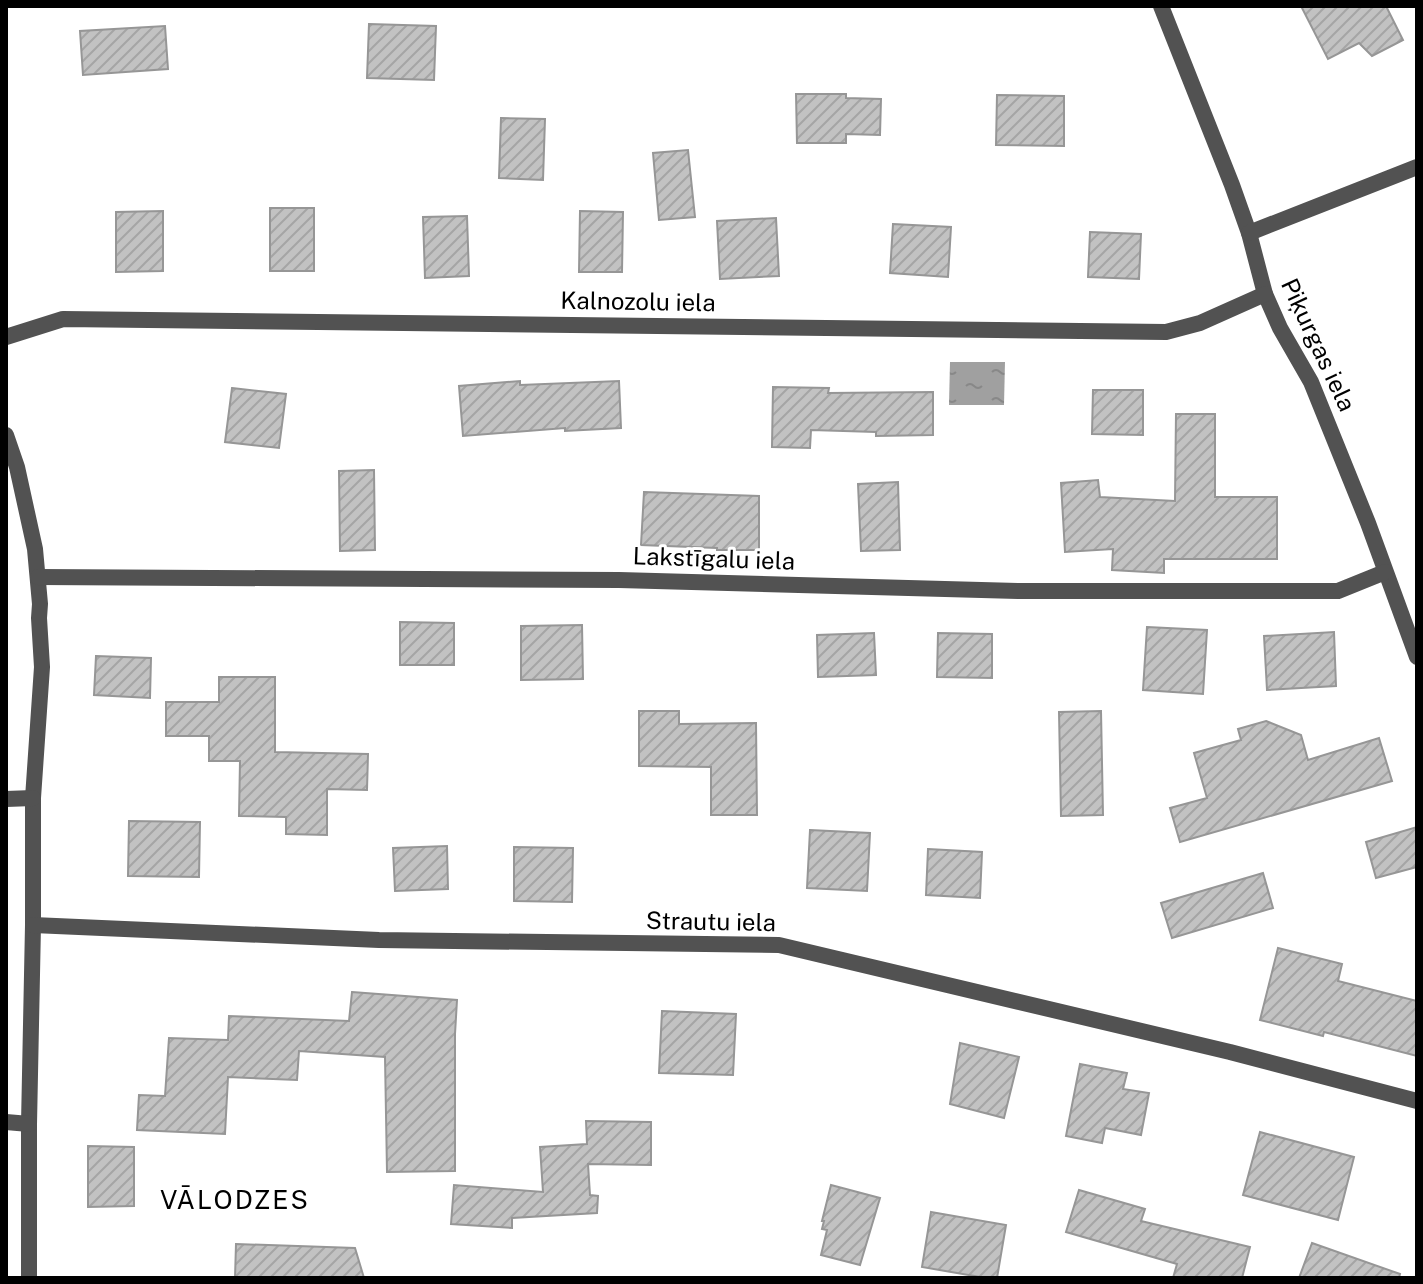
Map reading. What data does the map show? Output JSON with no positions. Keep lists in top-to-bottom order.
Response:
{
  "streets": {
    "street": [
      "Kalnozolu iela",
      "Piķurgas iela",
      "Lakstīgalu iela",
      "Strautu iela"
    ]
  },
  "crossings": [
    ["Kalnozolu iela", "Piķurgas iela"],
    ["Piķurgas iela", "Lakstīgalu iela"]
  ],
  "districts": ["VĀLODZES"]
}
